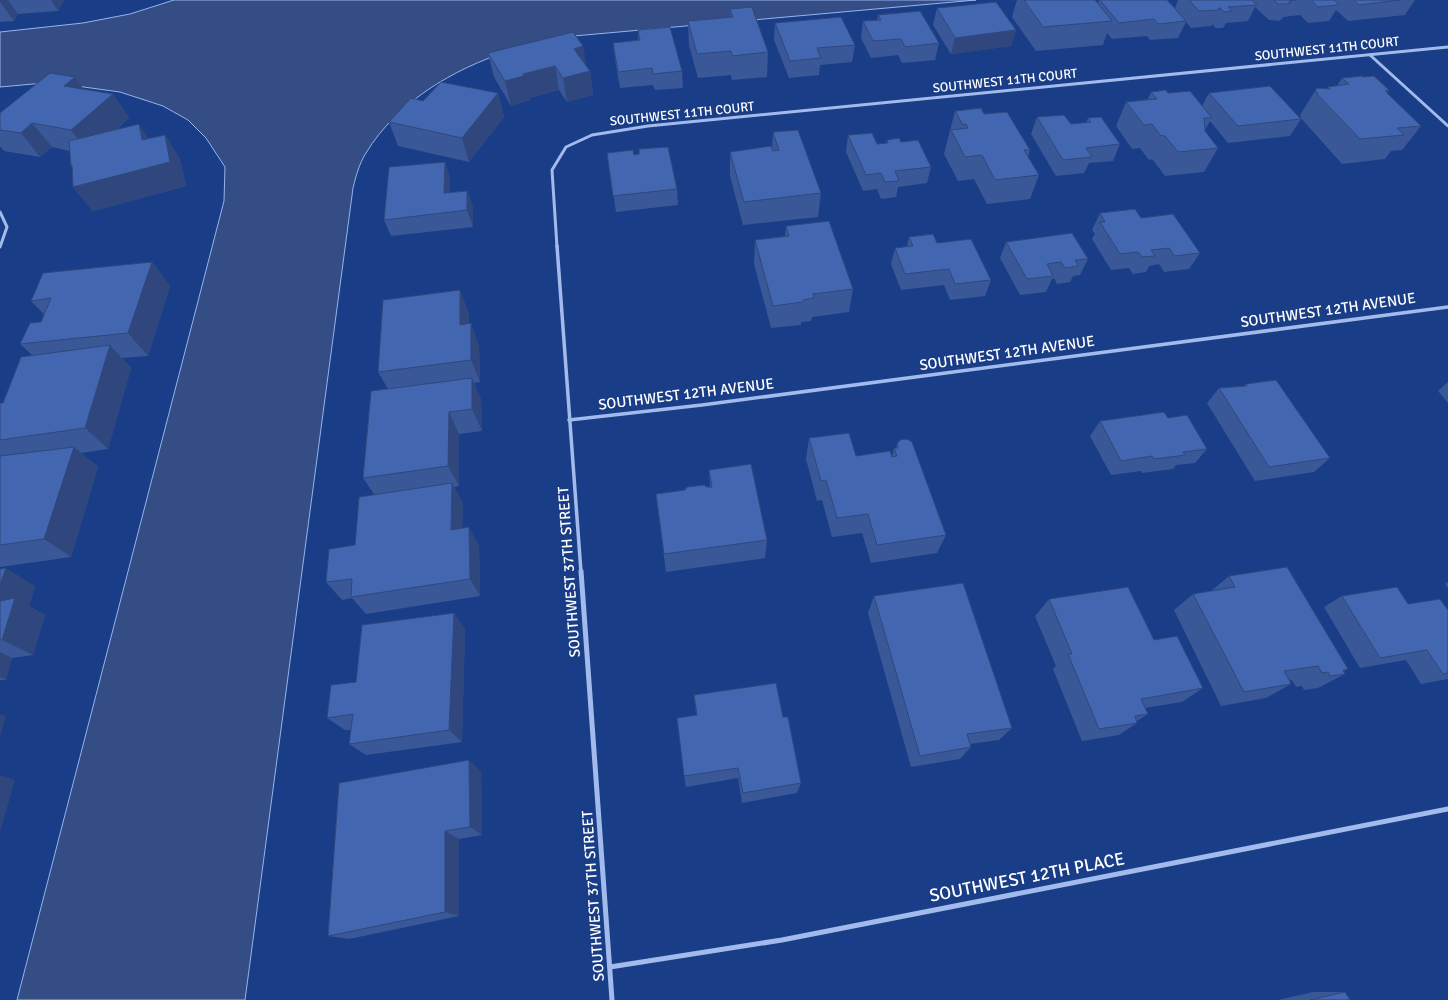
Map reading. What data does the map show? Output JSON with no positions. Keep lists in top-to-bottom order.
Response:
{
  "streets": {
    "street": [
      "SOUTHWEST 11TH COURT",
      "SOUTHWEST 12TH AVENUE",
      "SOUTHWEST 37TH STREET",
      "SOUTHWEST 12TH PLACE"
    ]
  },
  "crossings": [
    ["SOUTHWEST 11TH COURT", "SOUTHWEST 37TH STREET"],
    ["SOUTHWEST 12TH AVENUE", "SOUTHWEST 37TH STREET"],
    ["SOUTHWEST 37TH STREET", "SOUTHWEST 12TH PLACE"]
  ]
}
